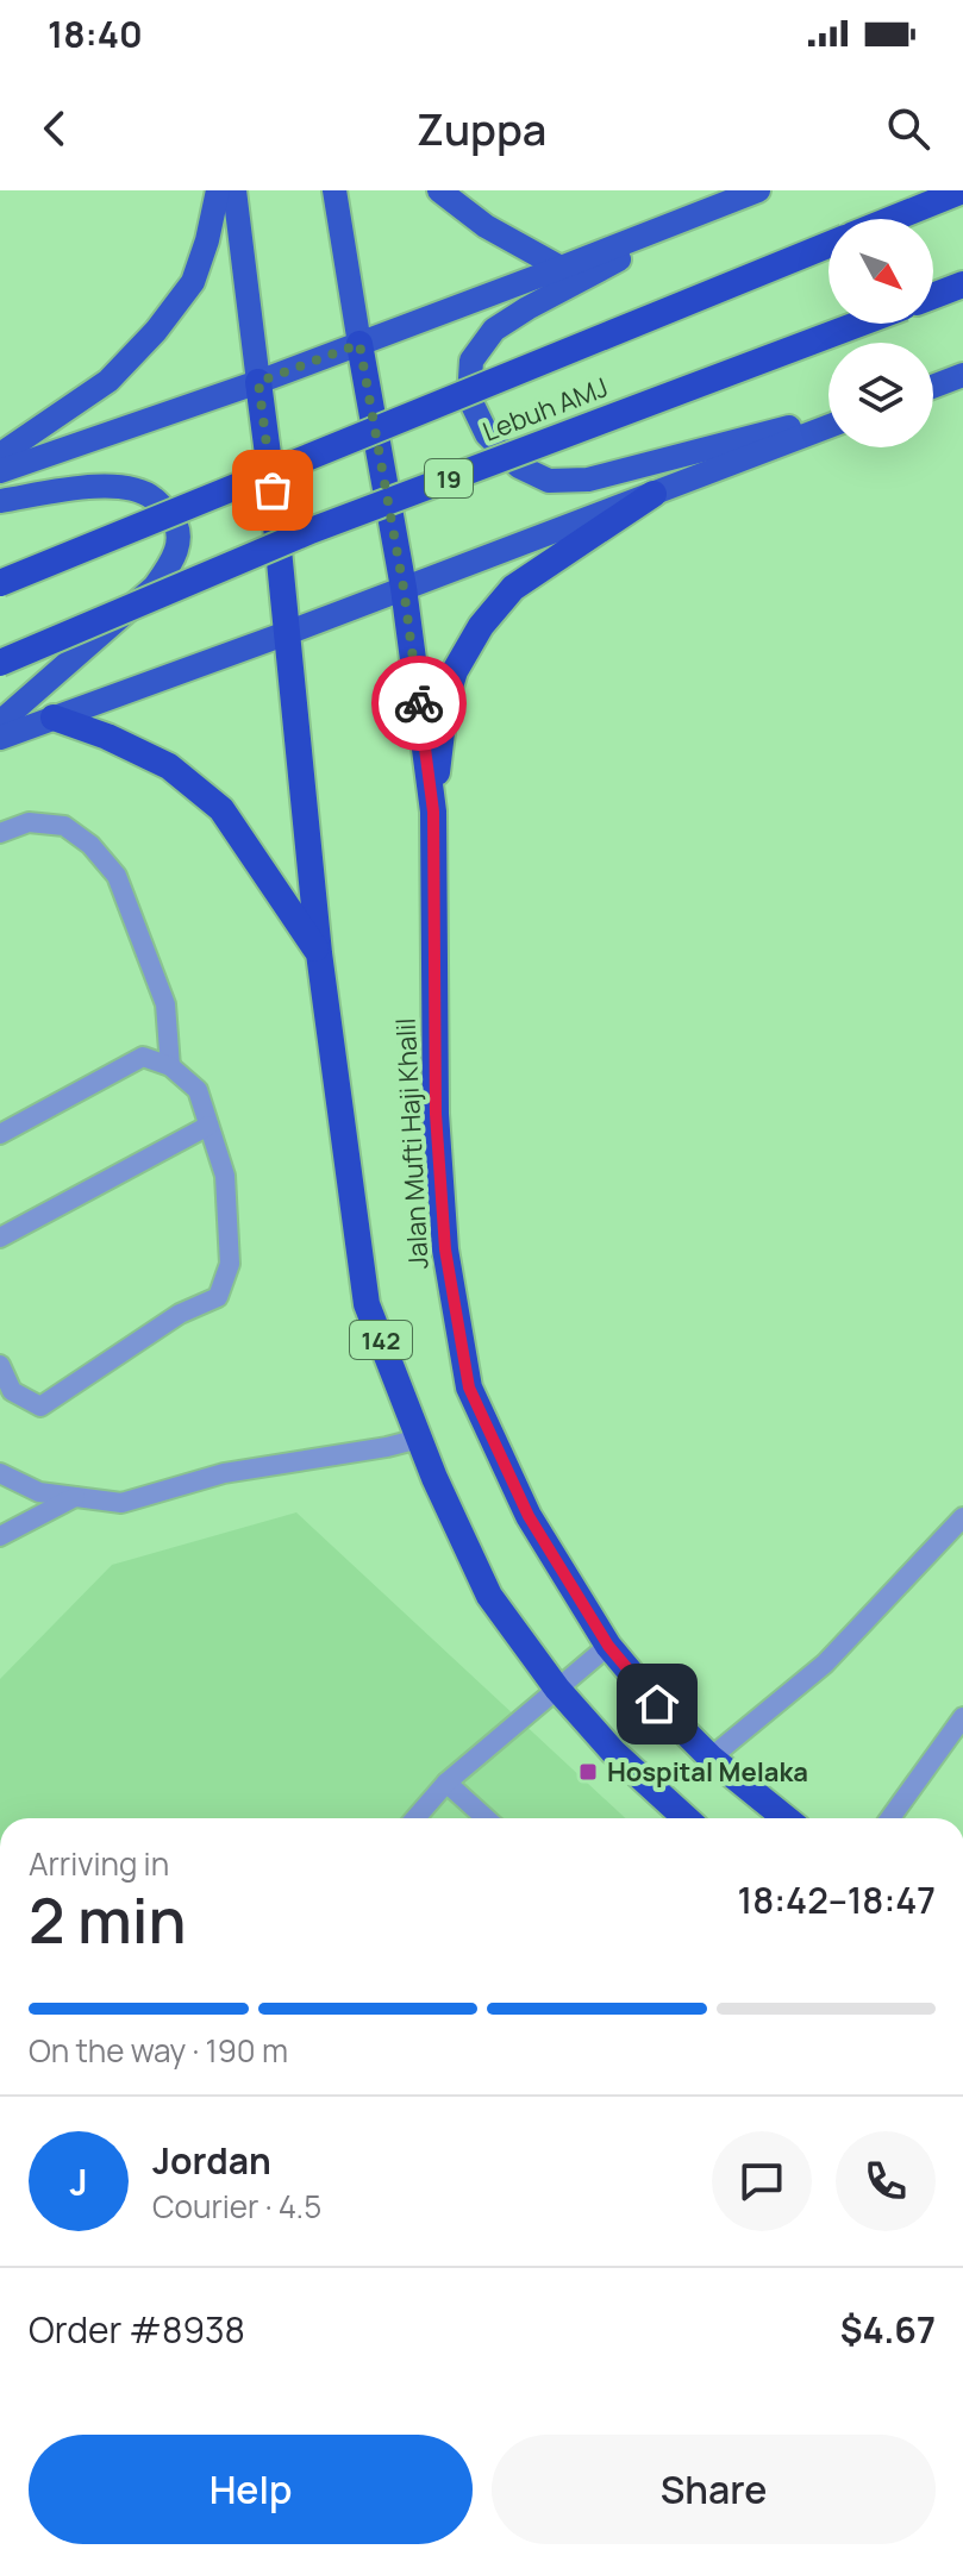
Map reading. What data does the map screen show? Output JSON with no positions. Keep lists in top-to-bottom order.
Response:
{
  "streets": {
    "highway": [
      "Lebuh AMJ",
      "19",
      "Jalan Mufti Haji Khalil",
      "142"
    ]
  },
  "places": {
    "transit": ["Hospital Melaka"]
  },
  "north": "bottom right",
  "page": {
    "status": "18:40",
    "header": "Zuppa",
    "heading": ["2 min", "Arriving in", "18:42–18:47"],
    "panel": [
      "Jordan",
      "Courier · 4.5",
      "Order #8938",
      "$4.67"
    ],
    "bar": "On the way · 190 m",
    "round": "J",
    "buttons": ["Help", "Share"]
  }
}
